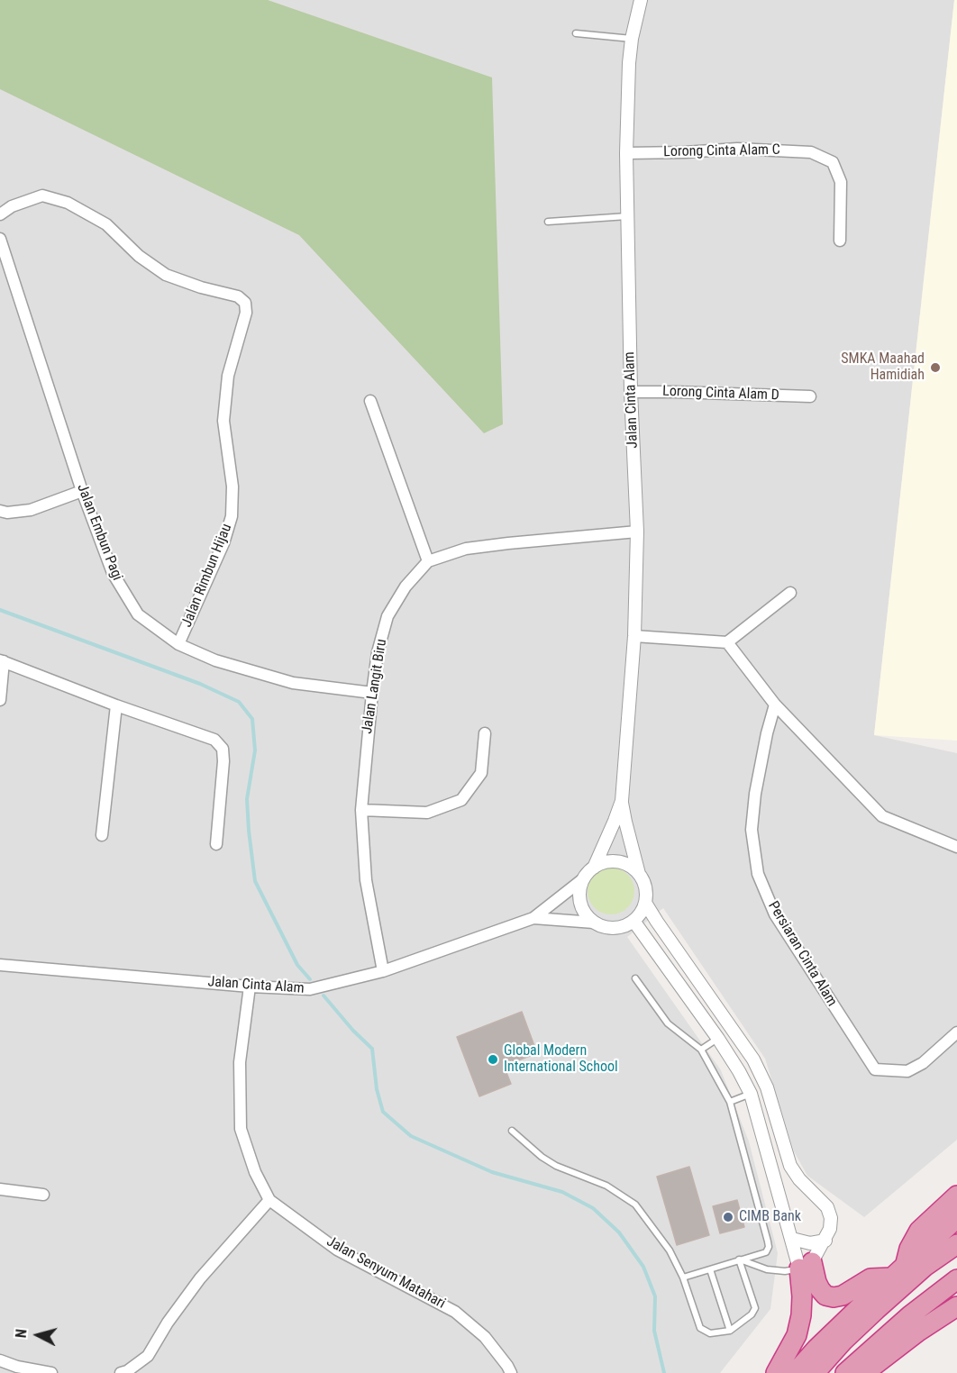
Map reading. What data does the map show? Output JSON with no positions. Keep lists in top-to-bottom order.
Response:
{
  "streets": {
    "street": [
      "Lorong Cinta Alam C",
      "Lorong Cinta Alam D",
      "Jalan Cinta Alam",
      "Jalan Embun Pagi",
      "Jalan Rimbun Hijau",
      "Jalan Langit Biru",
      "Persiaran Cinta Alam",
      "Jalan Senyum Matahari"
    ]
  },
  "crossings": [
    ["Lorong Cinta Alam C", "Jalan Cinta Alam"],
    ["Lorong Cinta Alam D", "Jalan Cinta Alam"],
    ["Jalan Cinta Alam", "Jalan Langit Biru"],
    ["Jalan Cinta Alam", "Jalan Senyum Matahari"],
    ["Jalan Embun Pagi", "Jalan Rimbun Hijau"],
    ["Jalan Embun Pagi", "Jalan Langit Biru"]
  ],
  "places": ["SMKA Maahad Hamidiah", "Global Modern International School", "CIMB Bank"],
  "north": "left"
}
